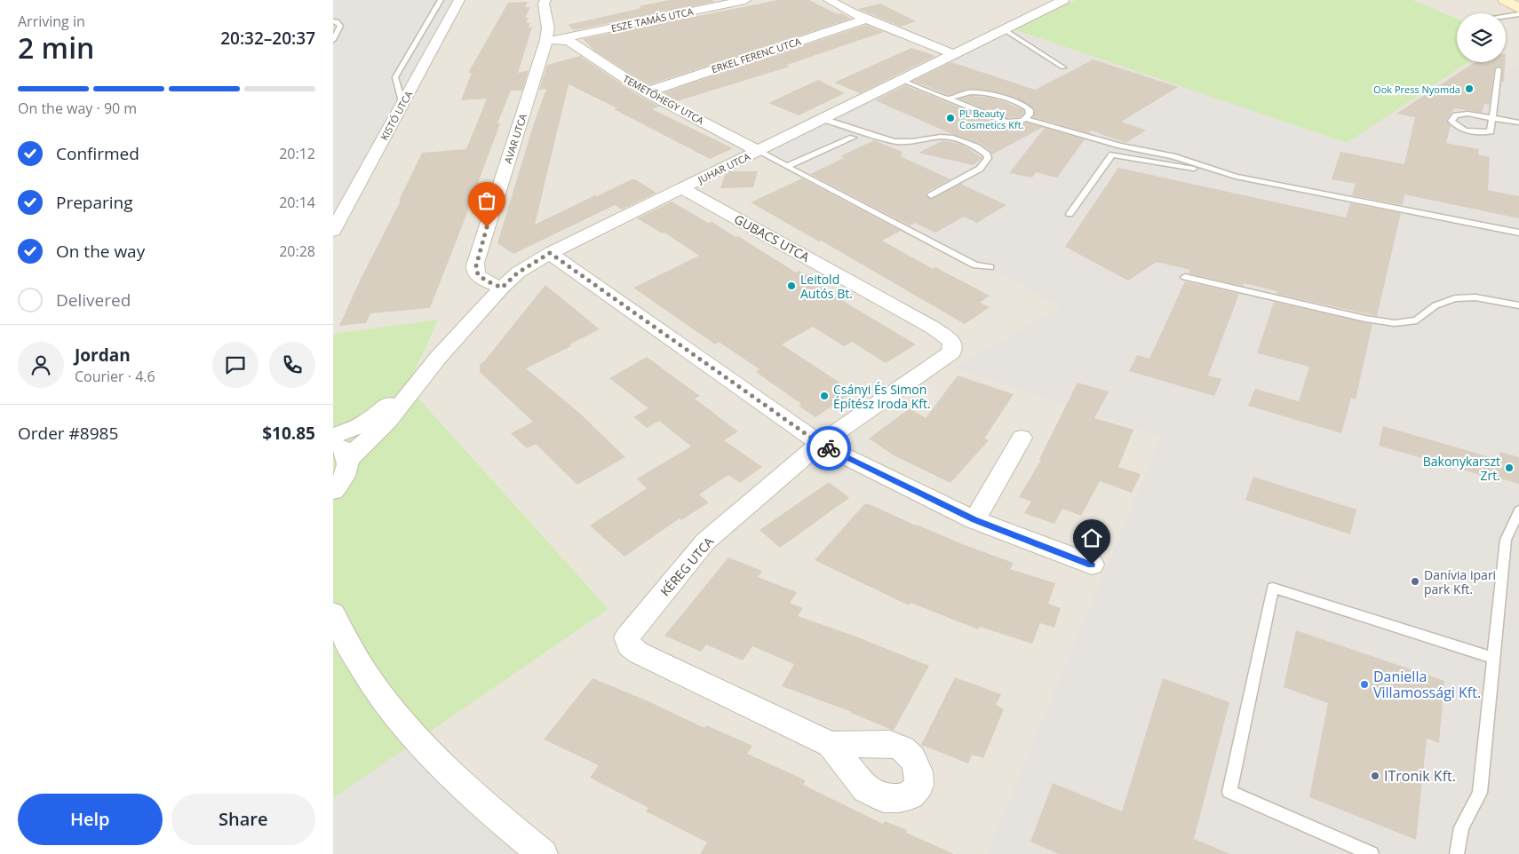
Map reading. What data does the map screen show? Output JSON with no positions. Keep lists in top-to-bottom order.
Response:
{
  "streets": {
    "street": [
      "ESZE TAMÁS UTCA",
      "ERKEL FERENC UTCA",
      "TEMETŐHEGY UTCA",
      "KISTÓ UTCA",
      "AVAR UTCA",
      "JUHAR UTCA",
      "GUBACS UTCA",
      "KÉREG UTCA"
    ]
  },
  "crossings": [
    ["ESZE TAMÁS UTCA", "TEMETŐHEGY UTCA"],
    ["ESZE TAMÁS UTCA", "AVAR UTCA"],
    ["ERKEL FERENC UTCA", "TEMETŐHEGY UTCA"],
    ["TEMETŐHEGY UTCA", "AVAR UTCA"],
    ["TEMETŐHEGY UTCA", "JUHAR UTCA"],
    ["AVAR UTCA", "JUHAR UTCA"],
    ["JUHAR UTCA", "GUBACS UTCA"],
    ["GUBACS UTCA", "KÉREG UTCA"]
  ],
  "places": [
    "Ook Press Nyomda",
    "PL Beauty Cosmetics Kft.",
    "Leitold Autós Bt.",
    "Csányi És Simon Építész Iroda Kft.",
    "Bakonykarszt Zrt.",
    "Danívia ipari park Kft.",
    "Daniella Villamossági Kft.",
    "ITronik Kft."
  ],
  "page": {
    "heading": ["2 min", "Arriving in", "20:32–20:37"],
    "panel": [
      "Jordan",
      "Courier · 4.6",
      "Order #8985",
      "$10.85"
    ],
    "bar": "On the way · 90 m",
    "list": [
      ["Confirmed", "20:12"],
      ["Preparing", "20:14"],
      ["On the way", "20:28"],
      "Delivered"
    ],
    "buttons": ["Help", "Share"]
  }
}
